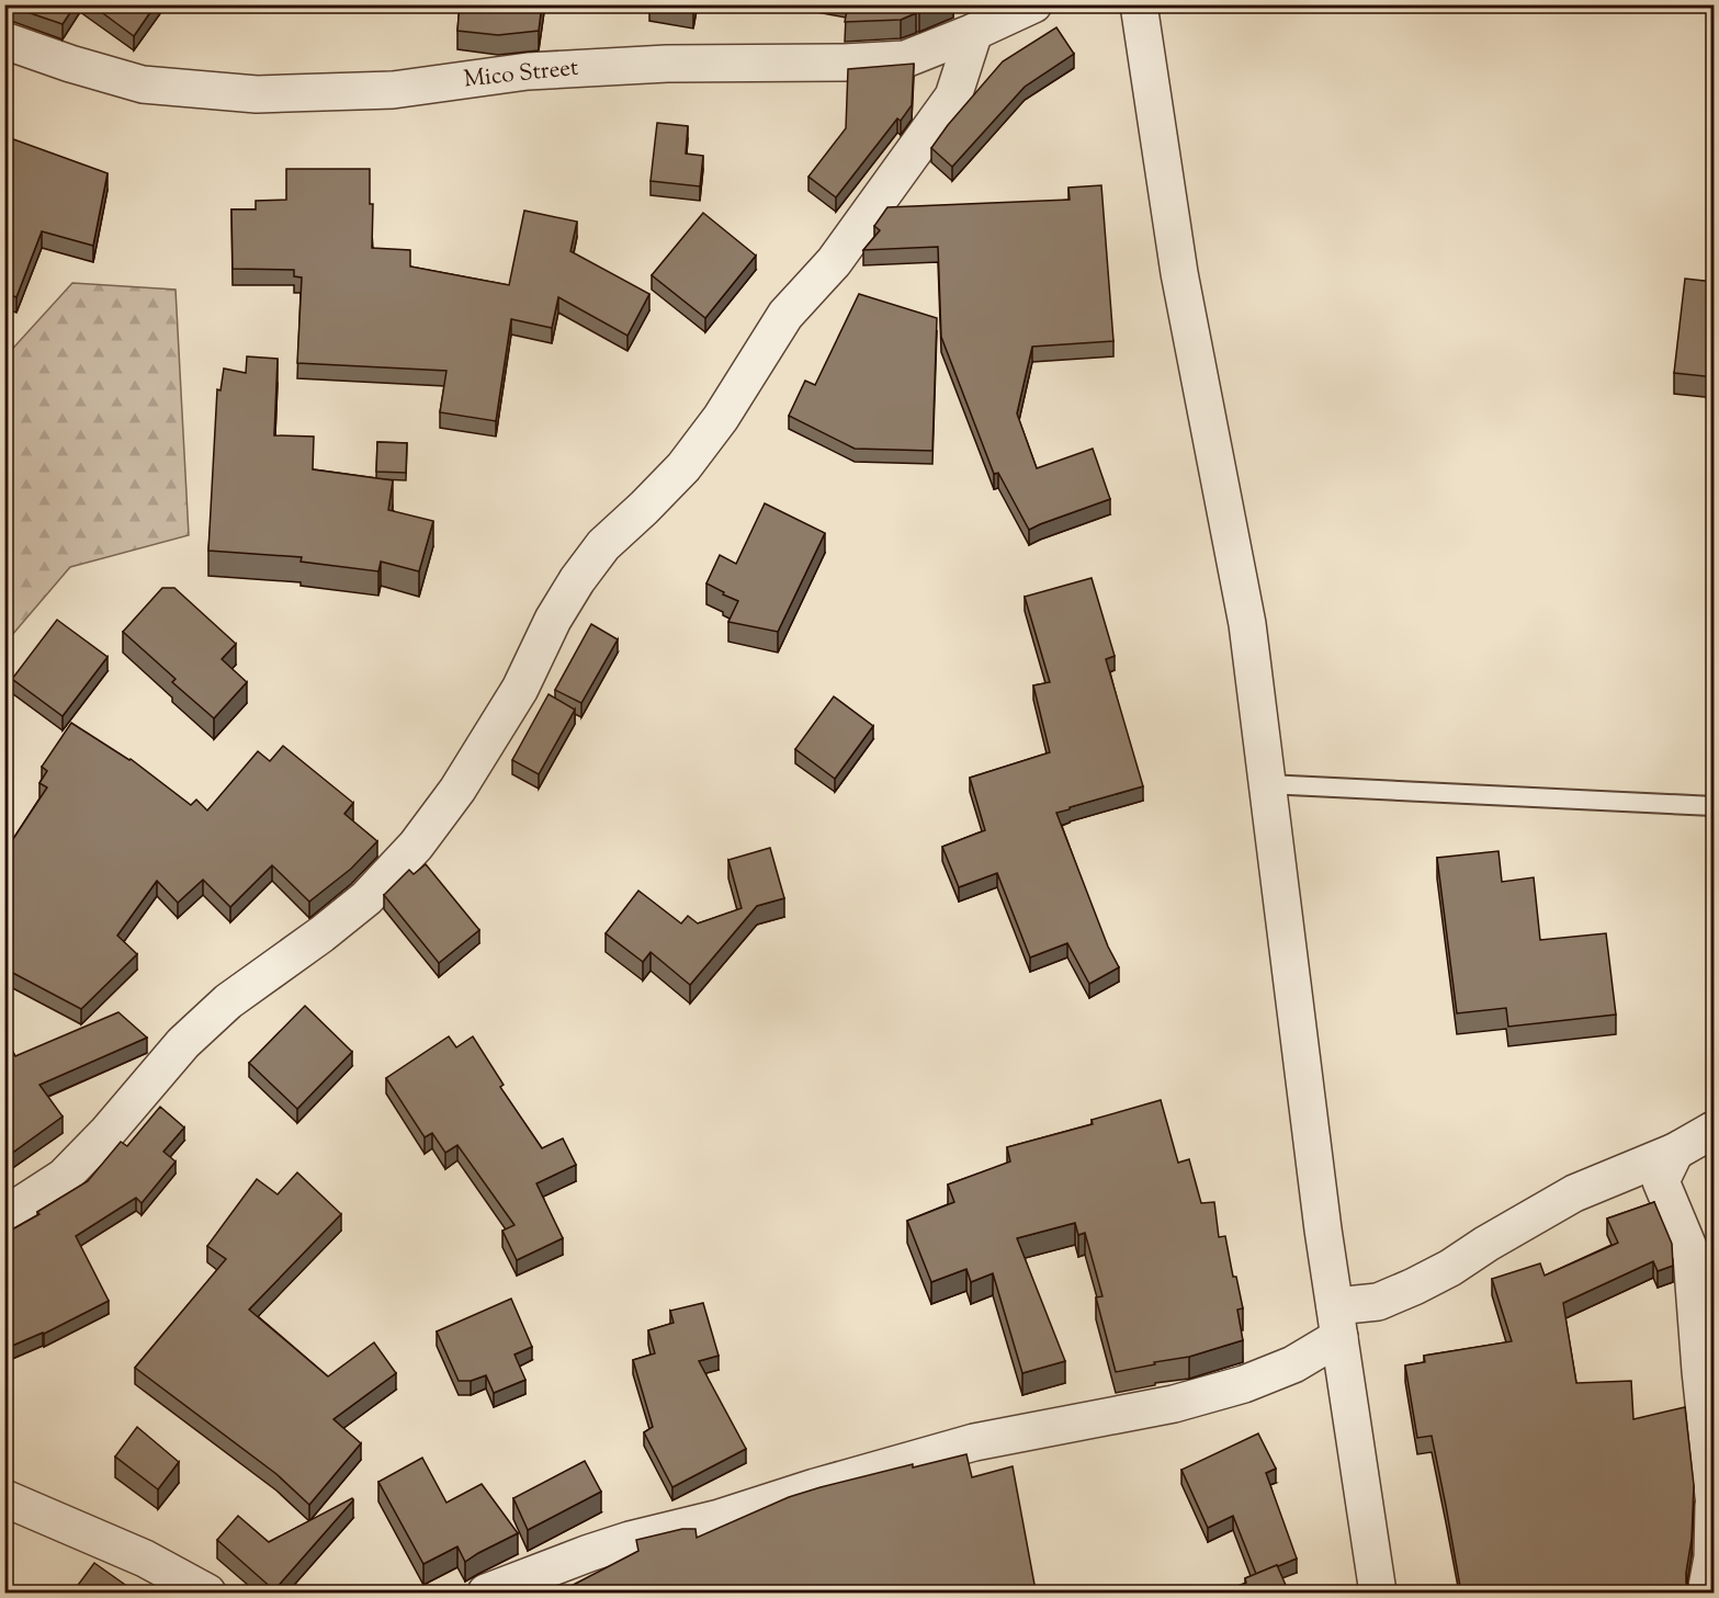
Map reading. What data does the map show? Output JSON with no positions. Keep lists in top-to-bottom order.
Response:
{
  "streets": {
    "street": ["Mico Street"]
  }
}
